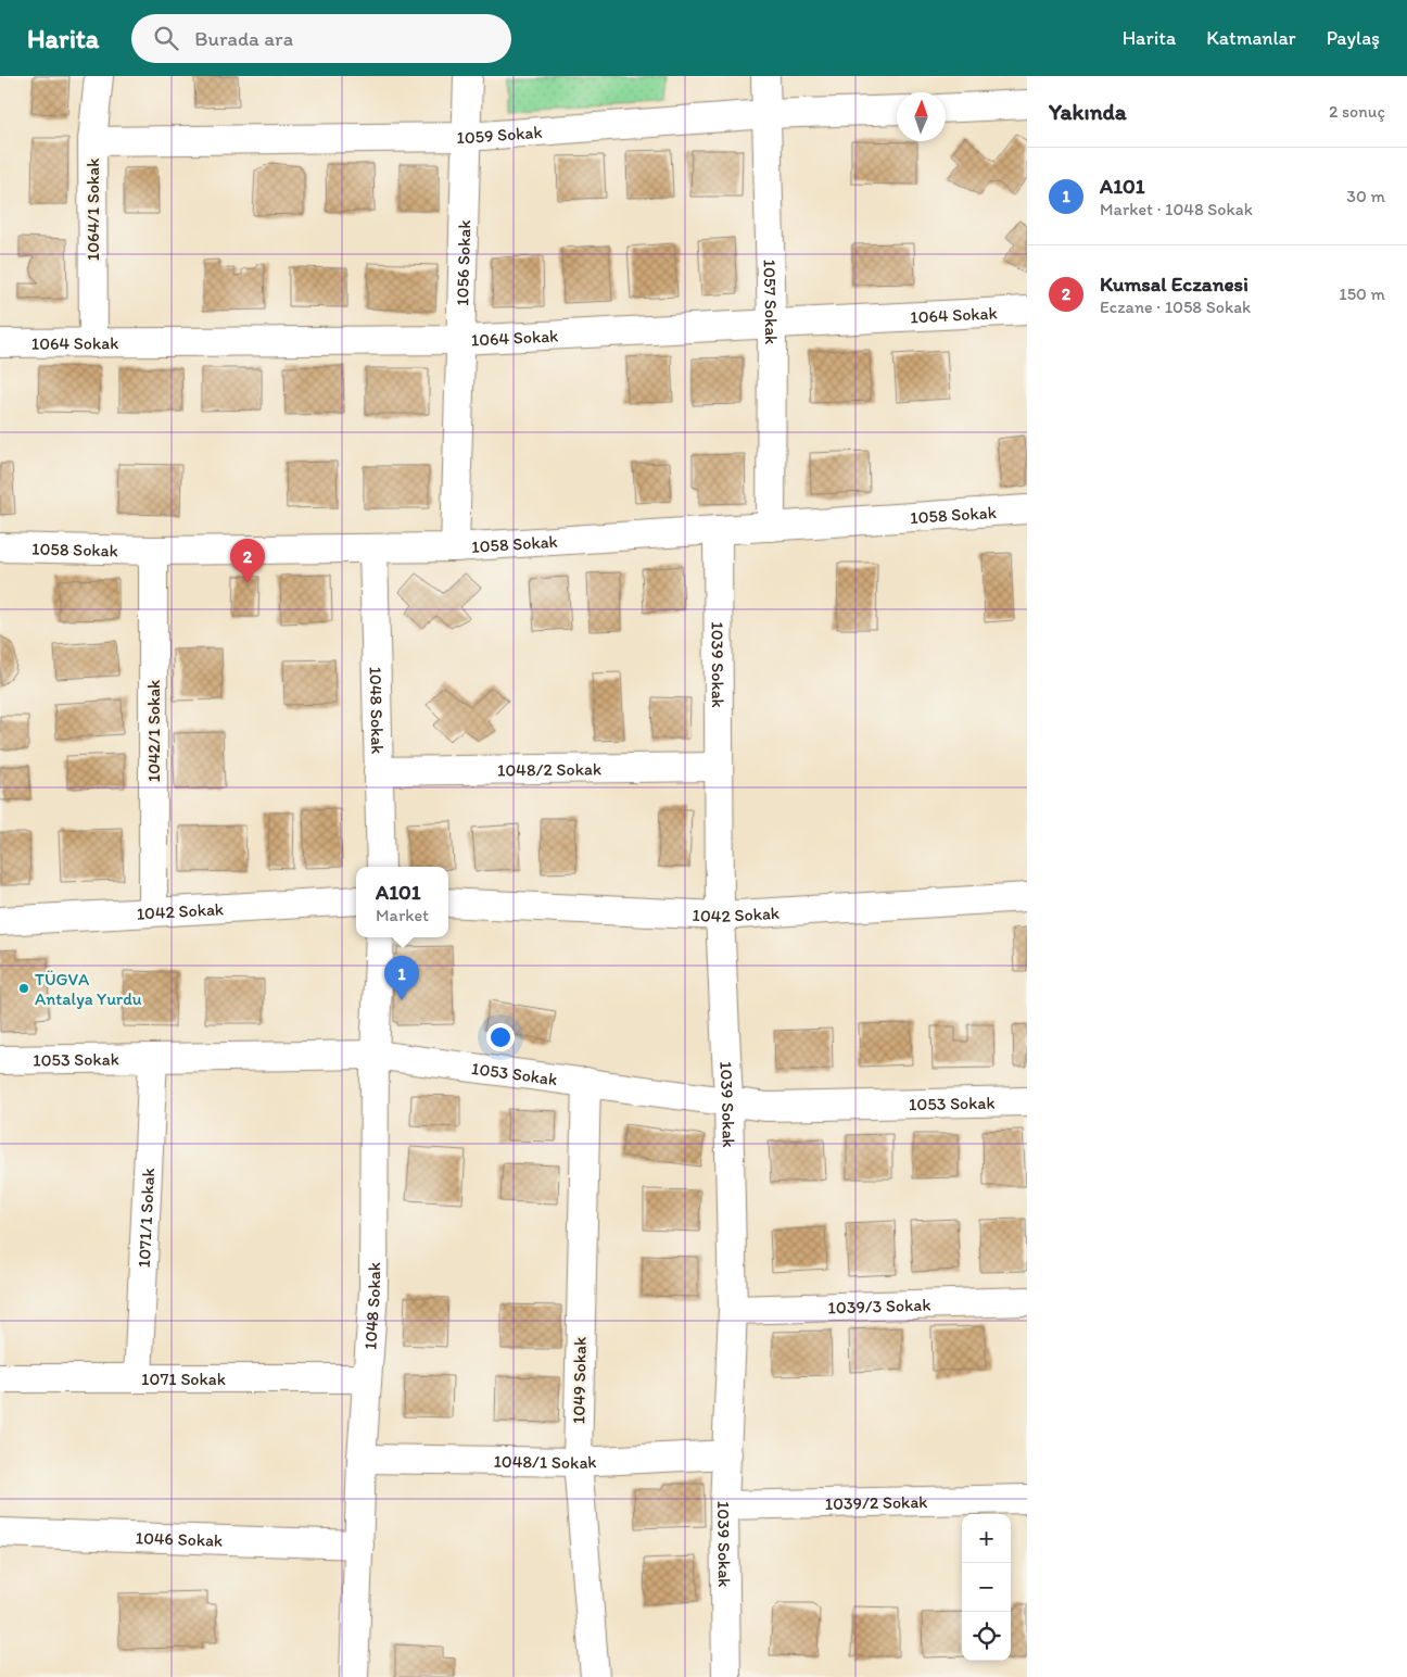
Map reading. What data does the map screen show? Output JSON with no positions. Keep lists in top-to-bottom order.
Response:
{
  "streets": {
    "street": [
      "1059 Sokak",
      "1064/1 Sokak",
      "1056 Sokak",
      "1057 Sokak",
      "1064 Sokak",
      "1058 Sokak",
      "1039 Sokak",
      "1048 Sokak",
      "1042/1 Sokak",
      "1048/2 Sokak",
      "1042 Sokak",
      "1053 Sokak",
      "1071/1 Sokak",
      "1039/3 Sokak",
      "1071 Sokak",
      "1049 Sokak",
      "1048/1 Sokak",
      "1039/2 Sokak",
      "1046 Sokak"
    ]
  },
  "crossings": [
    ["1059 Sokak", "1064/1 Sokak"],
    ["1059 Sokak", "1056 Sokak"],
    ["1059 Sokak", "1057 Sokak"],
    ["1064/1 Sokak", "1064 Sokak"],
    ["1056 Sokak", "1064 Sokak"],
    ["1056 Sokak", "1058 Sokak"],
    ["1057 Sokak", "1064 Sokak"],
    ["1057 Sokak", "1058 Sokak"],
    ["1058 Sokak", "1039 Sokak"],
    ["1058 Sokak", "1048 Sokak"],
    ["1058 Sokak", "1042/1 Sokak"],
    ["1039 Sokak", "1048/2 Sokak"],
    ["1039 Sokak", "1042 Sokak"],
    ["1039 Sokak", "1053 Sokak"],
    ["1039 Sokak", "1039/3 Sokak"],
    ["1039 Sokak", "1048/1 Sokak"],
    ["1039 Sokak", "1039/2 Sokak"],
    ["1048 Sokak", "1048/2 Sokak"],
    ["1048 Sokak", "1053 Sokak"],
    ["1048 Sokak", "1071 Sokak"],
    ["1048 Sokak", "1048/1 Sokak"],
    ["1048 Sokak", "1046 Sokak"],
    ["1042/1 Sokak", "1042 Sokak"],
    ["1053 Sokak", "1071/1 Sokak"],
    ["1053 Sokak", "1049 Sokak"],
    ["1071/1 Sokak", "1071 Sokak"],
    ["1049 Sokak", "1048/1 Sokak"]
  ],
  "places": ["TÜGVA Antalya Yurdu"],
  "north": "top",
  "page": {
    "header": "Harita",
    "search": "Burada ara",
    "nav": ["Harita", "Katmanlar", "Paylaş"],
    "heading": ["Yakında", "2 sonuç"],
    "list": [
      {
        "mark": "1",
        "name": "A101",
        "note": "Market · 1048 Sokak",
        "value": "30 m"
      },
      {
        "mark": "2",
        "name": "Kumsal Eczanesi",
        "note": "Eczane · 1058 Sokak",
        "value": "150 m"
      }
    ],
    "pins": ["2", "1"],
    "popup": ["A101", "Market"],
    "map_buttons": ["+", "−"]
  }
}
